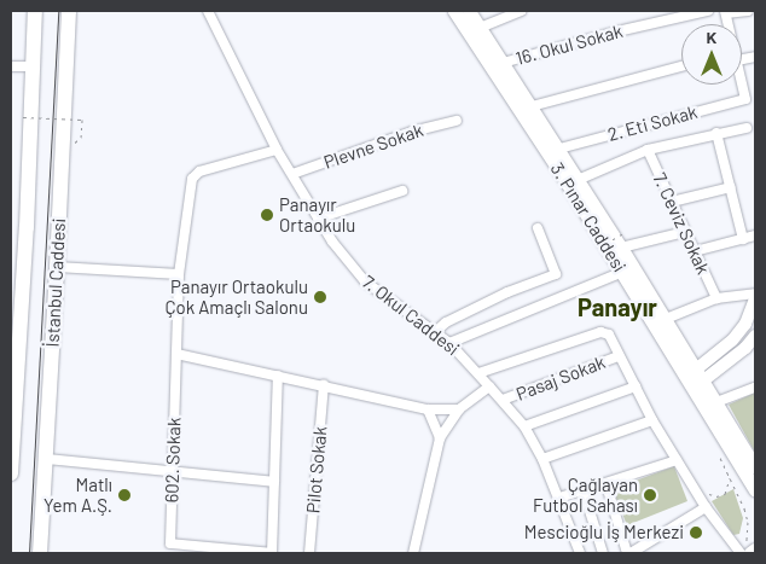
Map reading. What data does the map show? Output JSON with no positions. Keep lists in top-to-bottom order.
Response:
{
  "streets": {
    "highway": ["İstanbul Caddesi"],
    "main road": ["3. Pınar Caddesi"],
    "street": [
      "16. Okul Sokak",
      "2. Eti Sokak",
      "Plevne Sokak",
      "7. Ceviz Sokak",
      "7. Okul Caddesi",
      "Pasaj Sokak",
      "602. Sokak",
      "Pilot Sokak"
    ]
  },
  "crossings": [
    ["Plevne Sokak", "7. Okul Caddesi"],
    ["7. Okul Caddesi", "Pasaj Sokak"],
    ["7. Okul Caddesi", "602. Sokak"]
  ],
  "districts": ["Panayır"],
  "places": [
    "Panayır Ortaokulu",
    "Panayır Ortaokulu Çok Amaçlı Salonu",
    "Matlı Yem A.Ş.",
    "Çağlayan Futbol Sahası",
    "Mescioğlu İş Merkezi"
  ],
  "north": "top"
}
